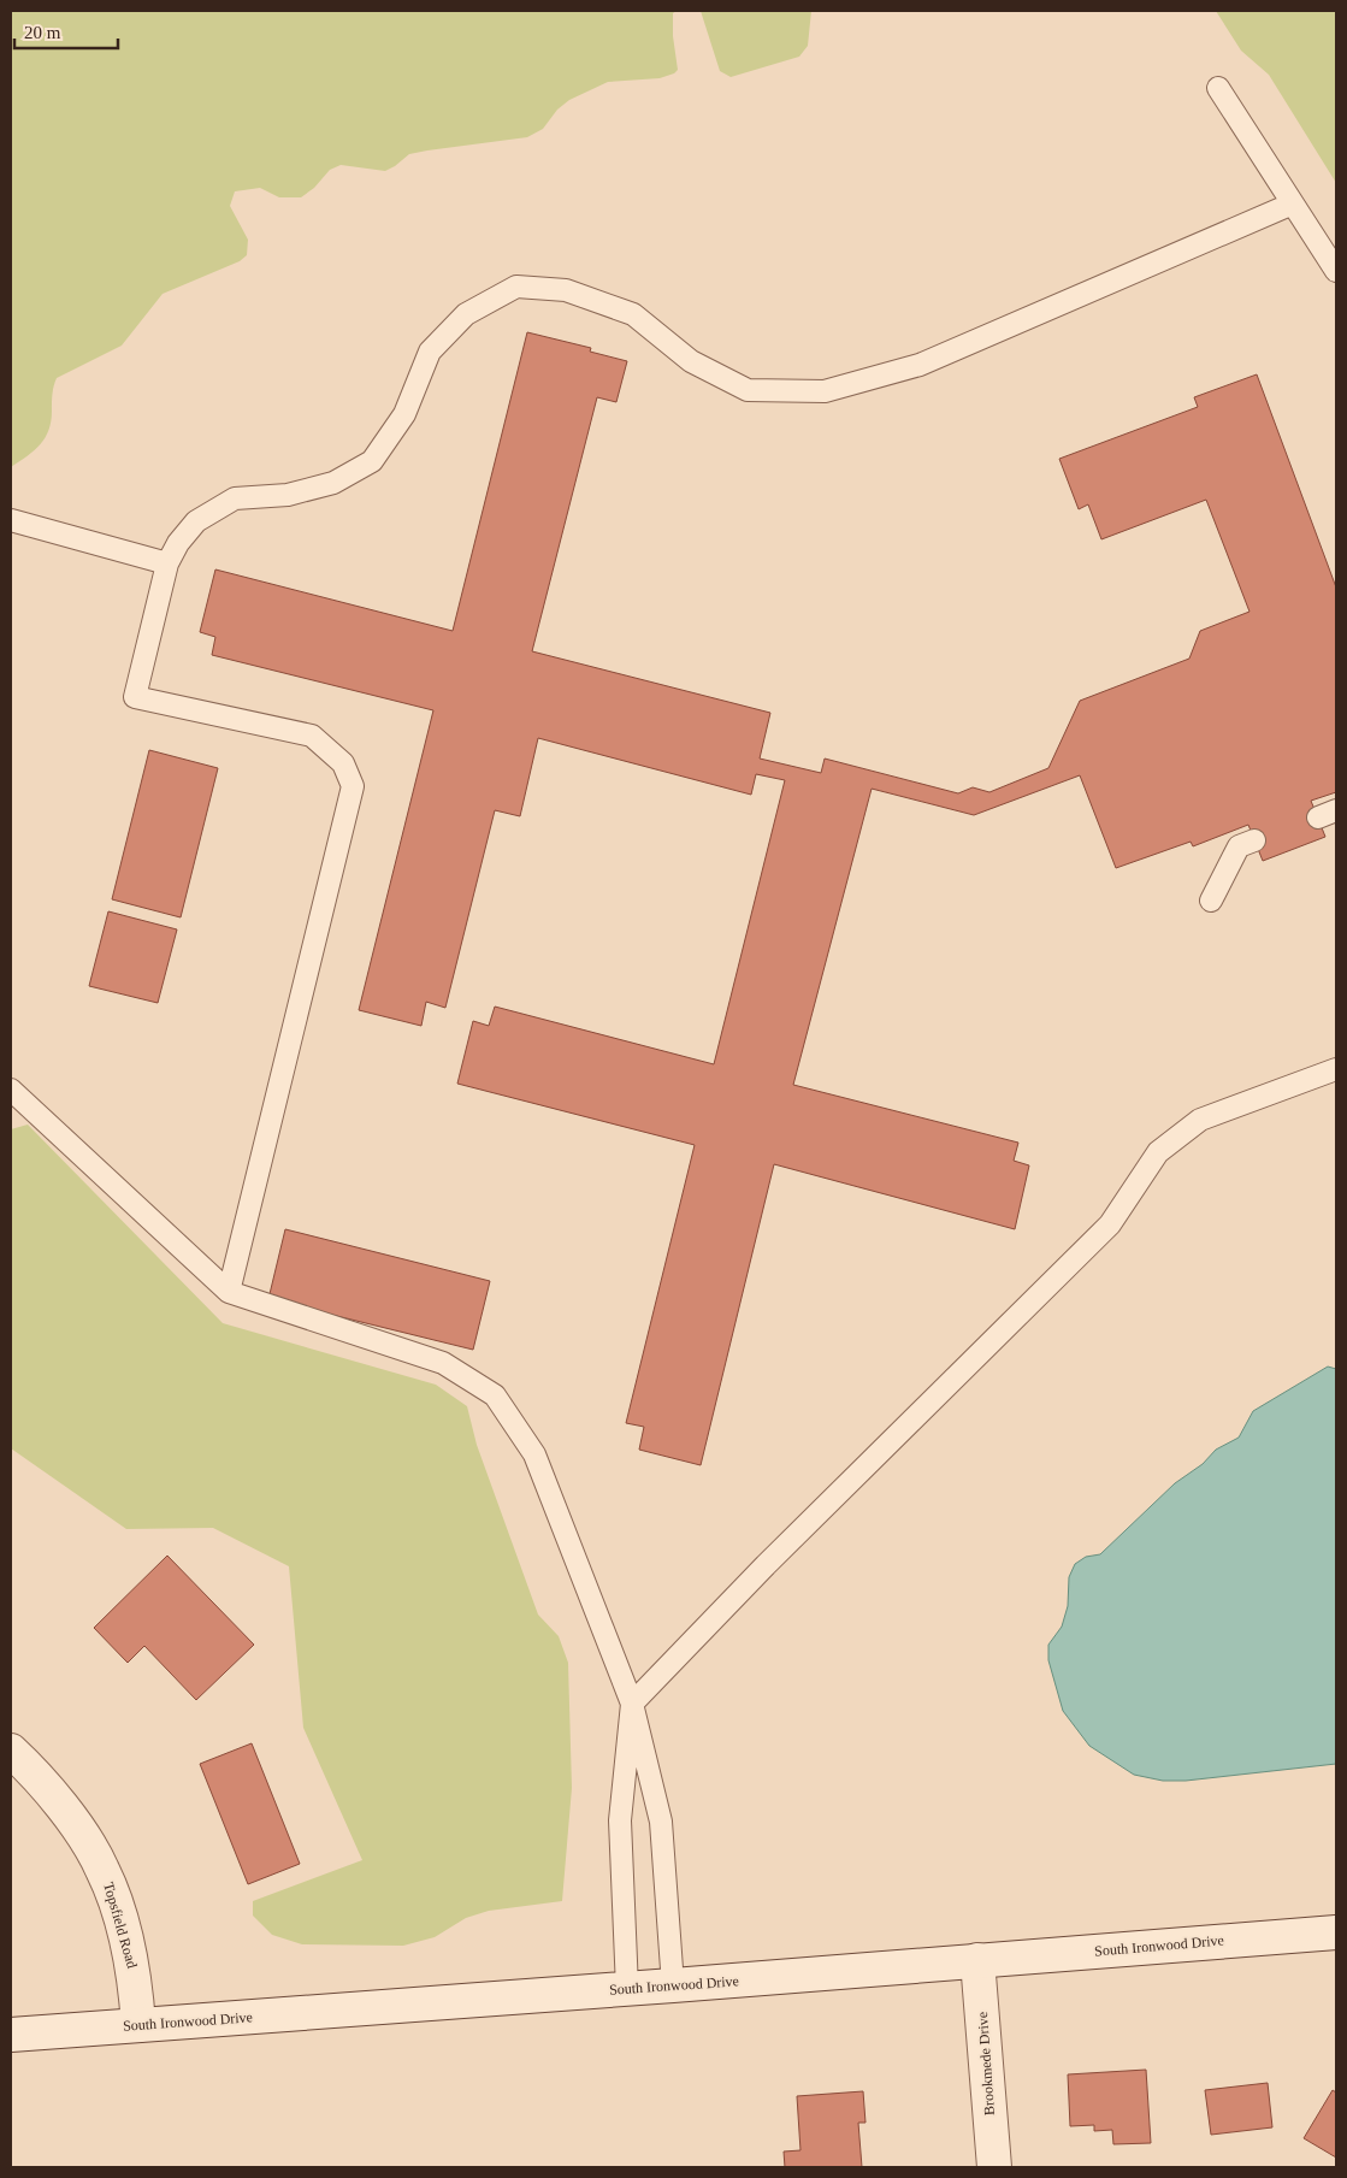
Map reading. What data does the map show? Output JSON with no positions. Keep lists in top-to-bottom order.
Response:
{
  "streets": {
    "main road": ["Topsfield Road", "South Ironwood Drive", "Brookmede Drive"]
  },
  "crossings": [
    ["Topsfield Road", "South Ironwood Drive"],
    ["South Ironwood Drive", "Brookmede Drive"]
  ],
  "scale_bar": "20 m"
}
